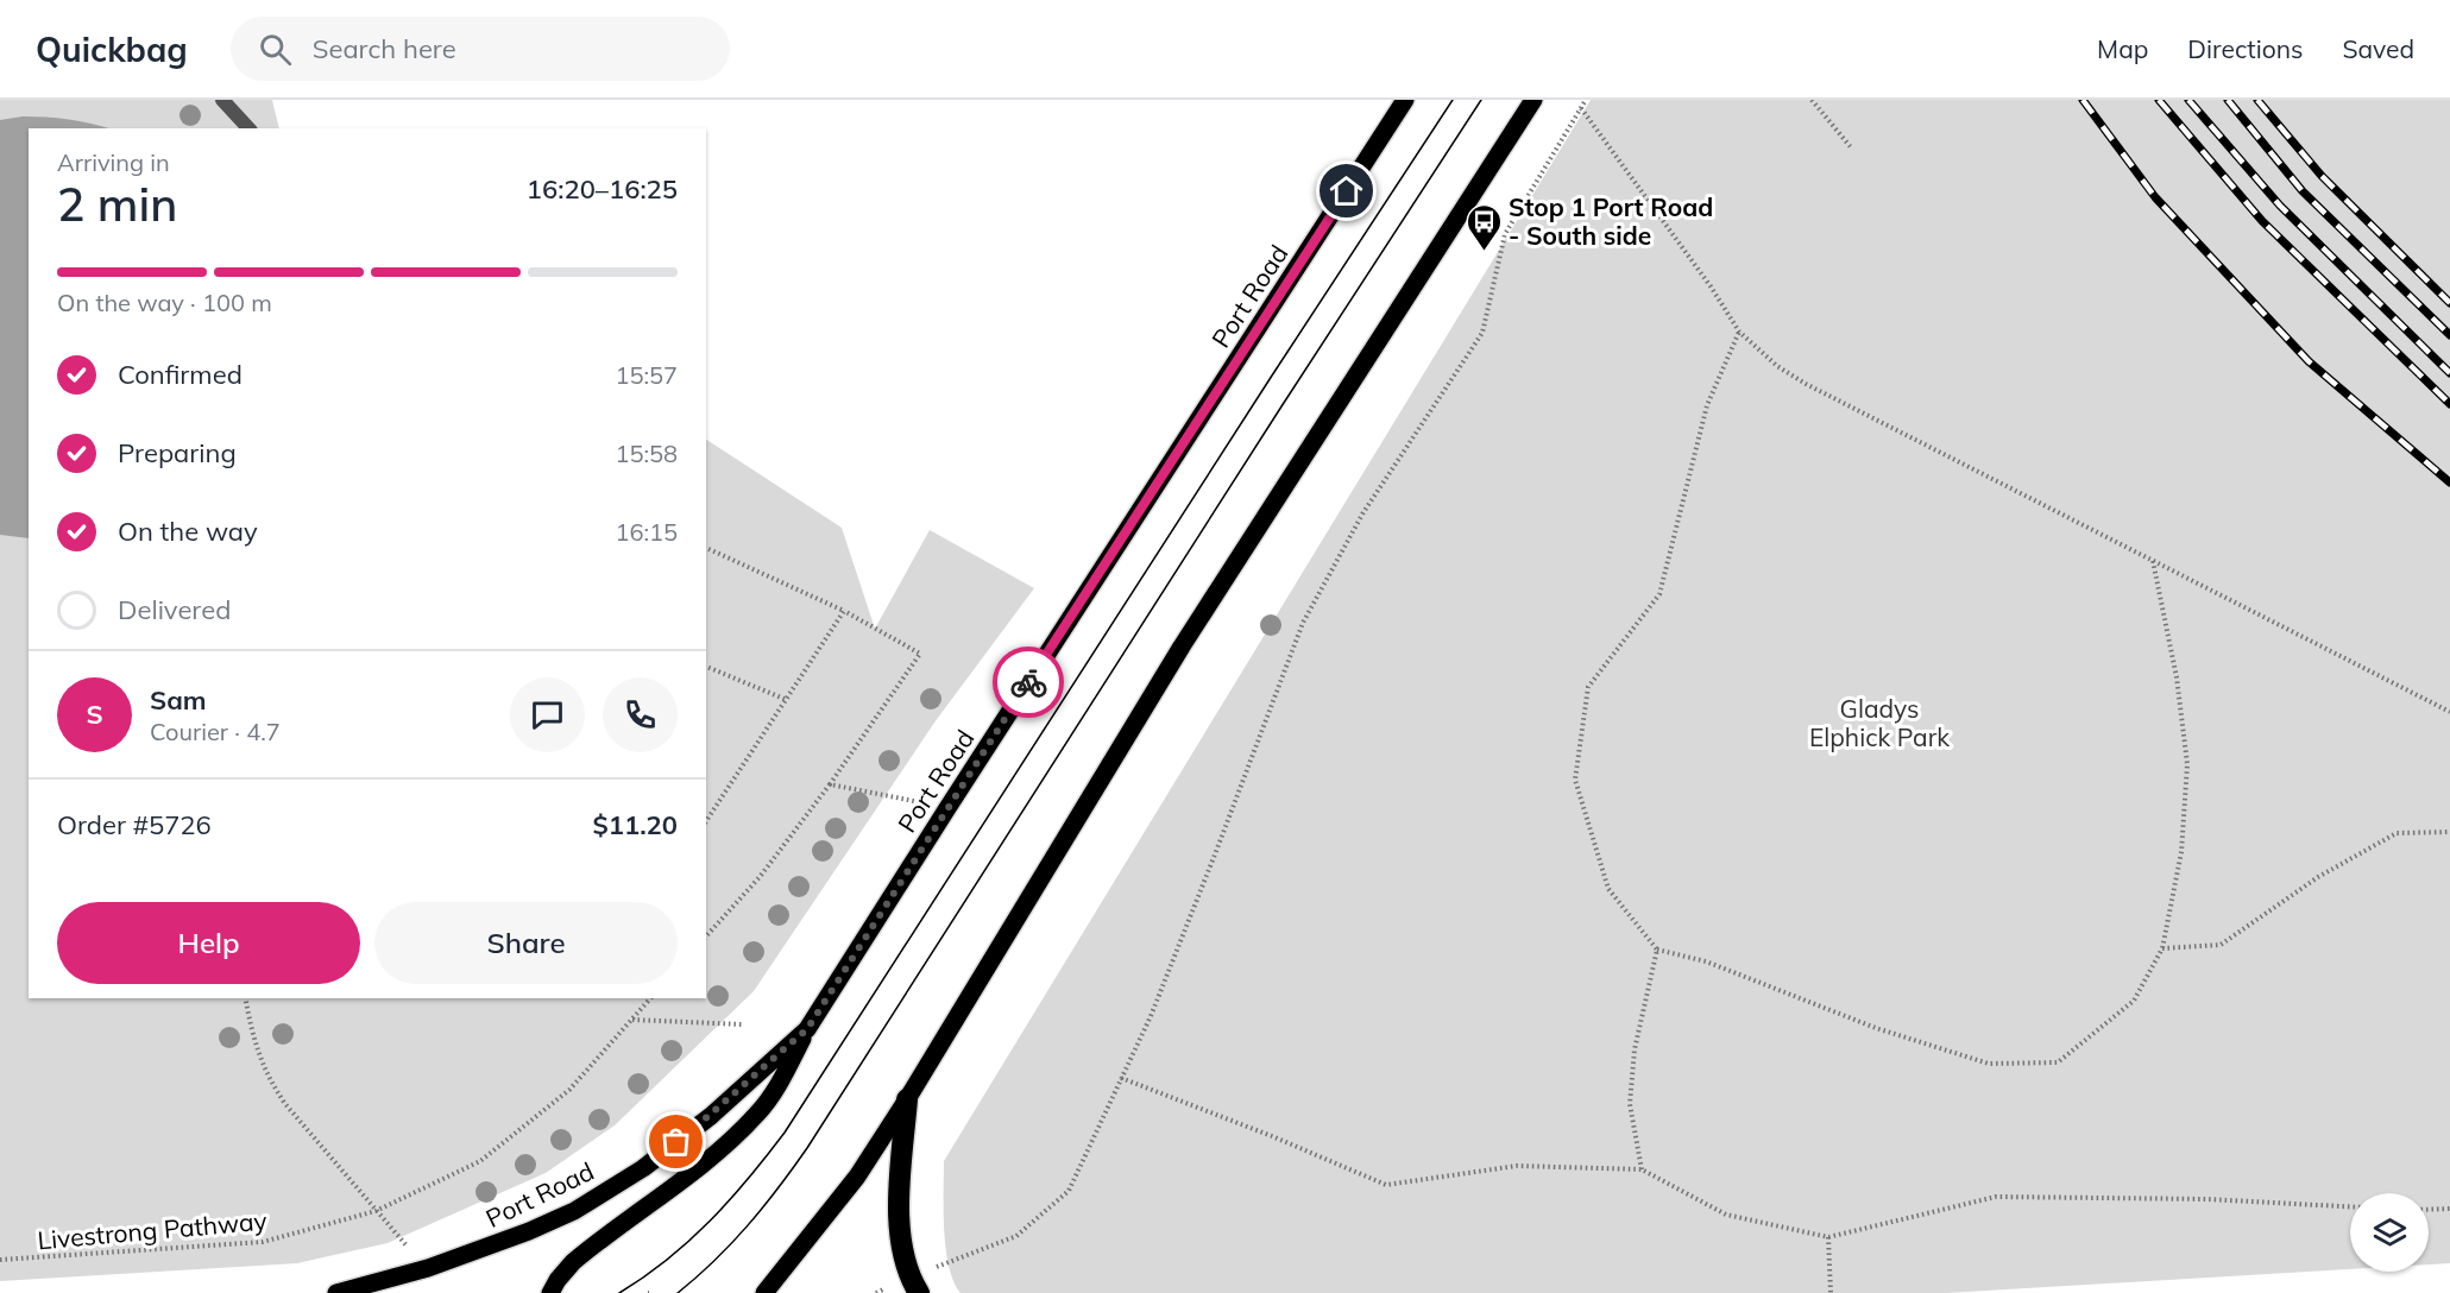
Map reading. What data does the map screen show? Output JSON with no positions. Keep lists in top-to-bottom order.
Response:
{
  "streets": {
    "main road": ["Port Road"],
    "path": ["Livestrong Pathway"]
  },
  "parks": ["Gladys Elphick Park"],
  "places": {
    "bus stop": ["Stop 1 Port Road - South side"]
  },
  "page": {
    "header": "Quickbag",
    "search": "Search here",
    "nav": ["Map", "Directions", "Saved"],
    "heading": ["2 min", "Arriving in", "16:20–16:25"],
    "panel": [
      "Sam",
      "Courier · 4.7",
      "Order #5726",
      "$11.20"
    ],
    "bar": "On the way · 100 m",
    "list": [
      ["Confirmed", "15:57"],
      ["Preparing", "15:58"],
      ["On the way", "16:15"],
      "Delivered"
    ],
    "round": "S",
    "buttons": ["Help", "Share"]
  }
}
